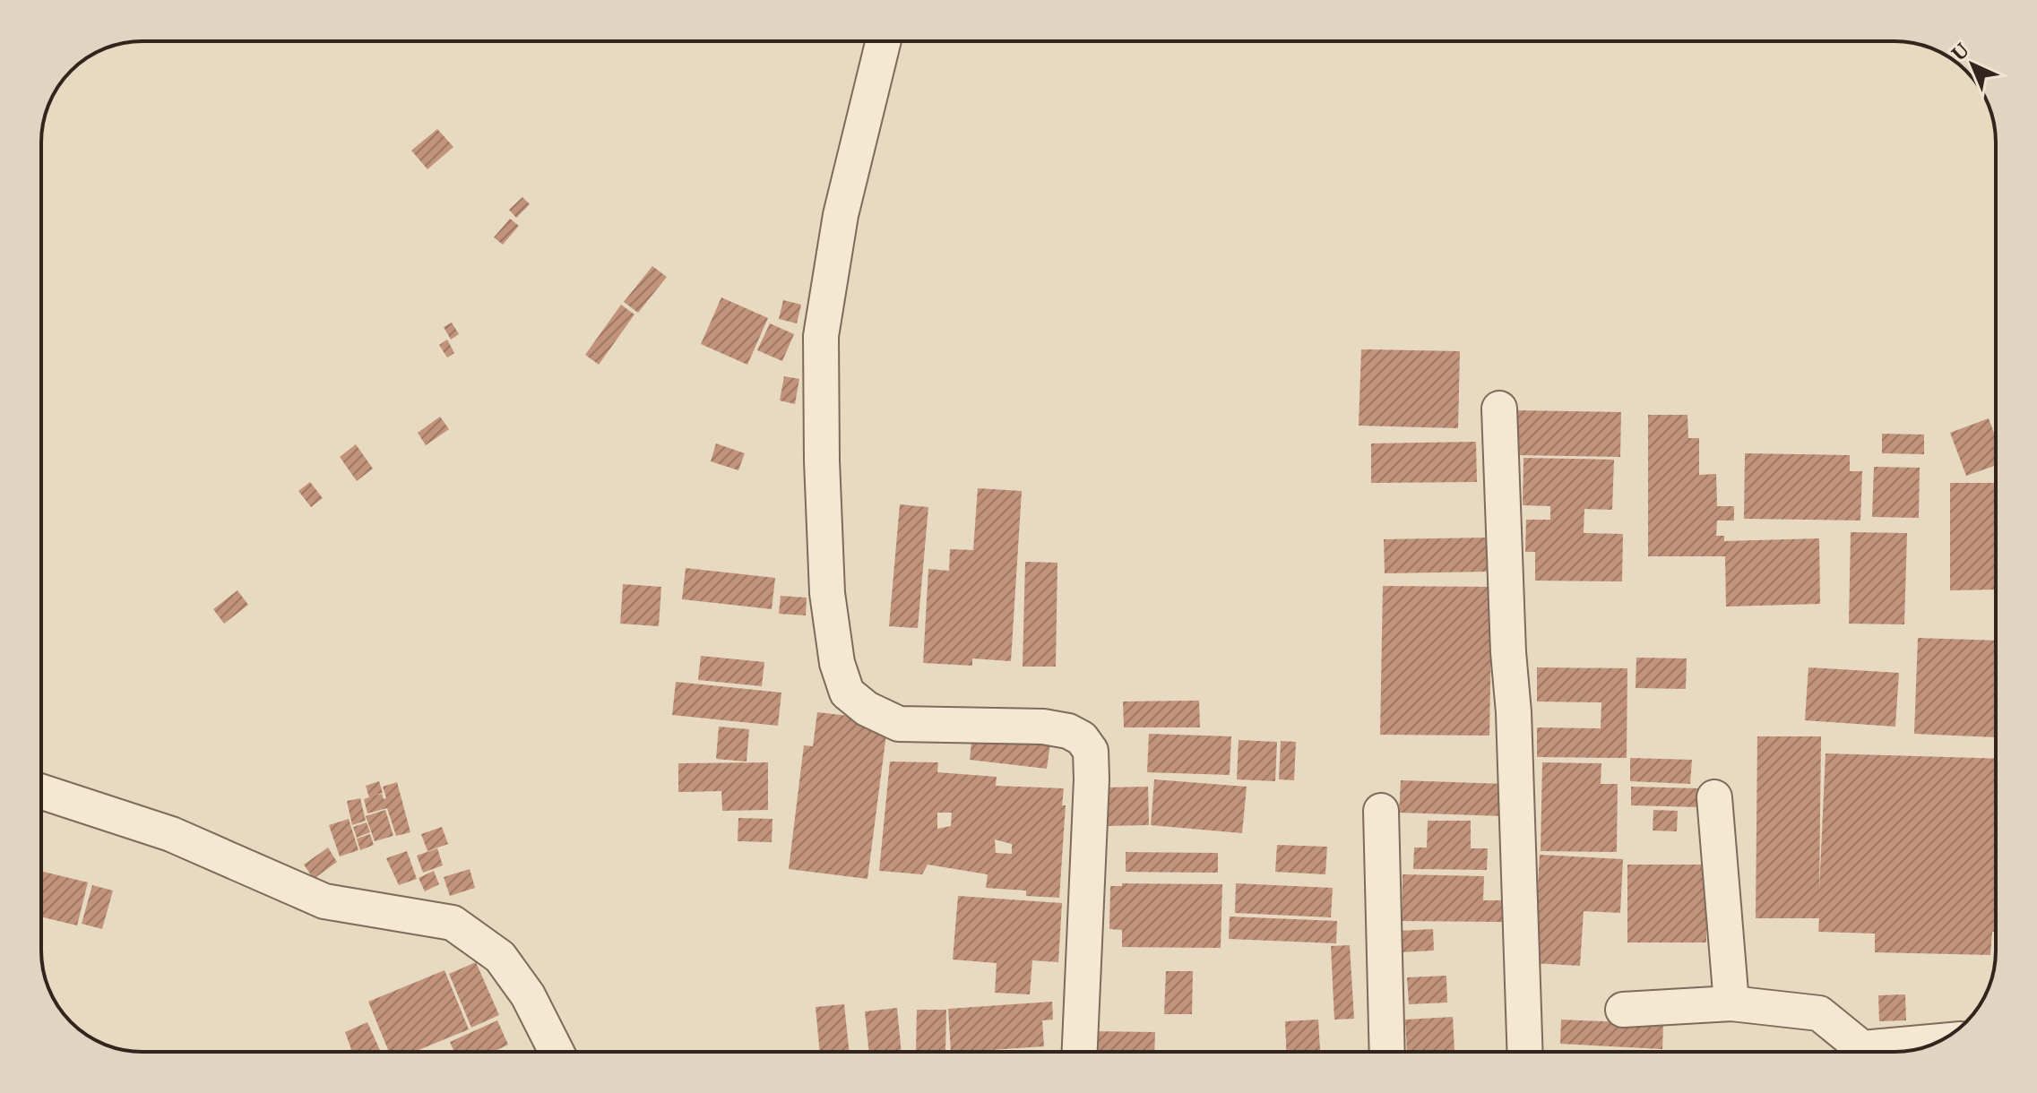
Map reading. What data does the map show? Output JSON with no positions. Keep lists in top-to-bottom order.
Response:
{
  "north": "top left"
}
